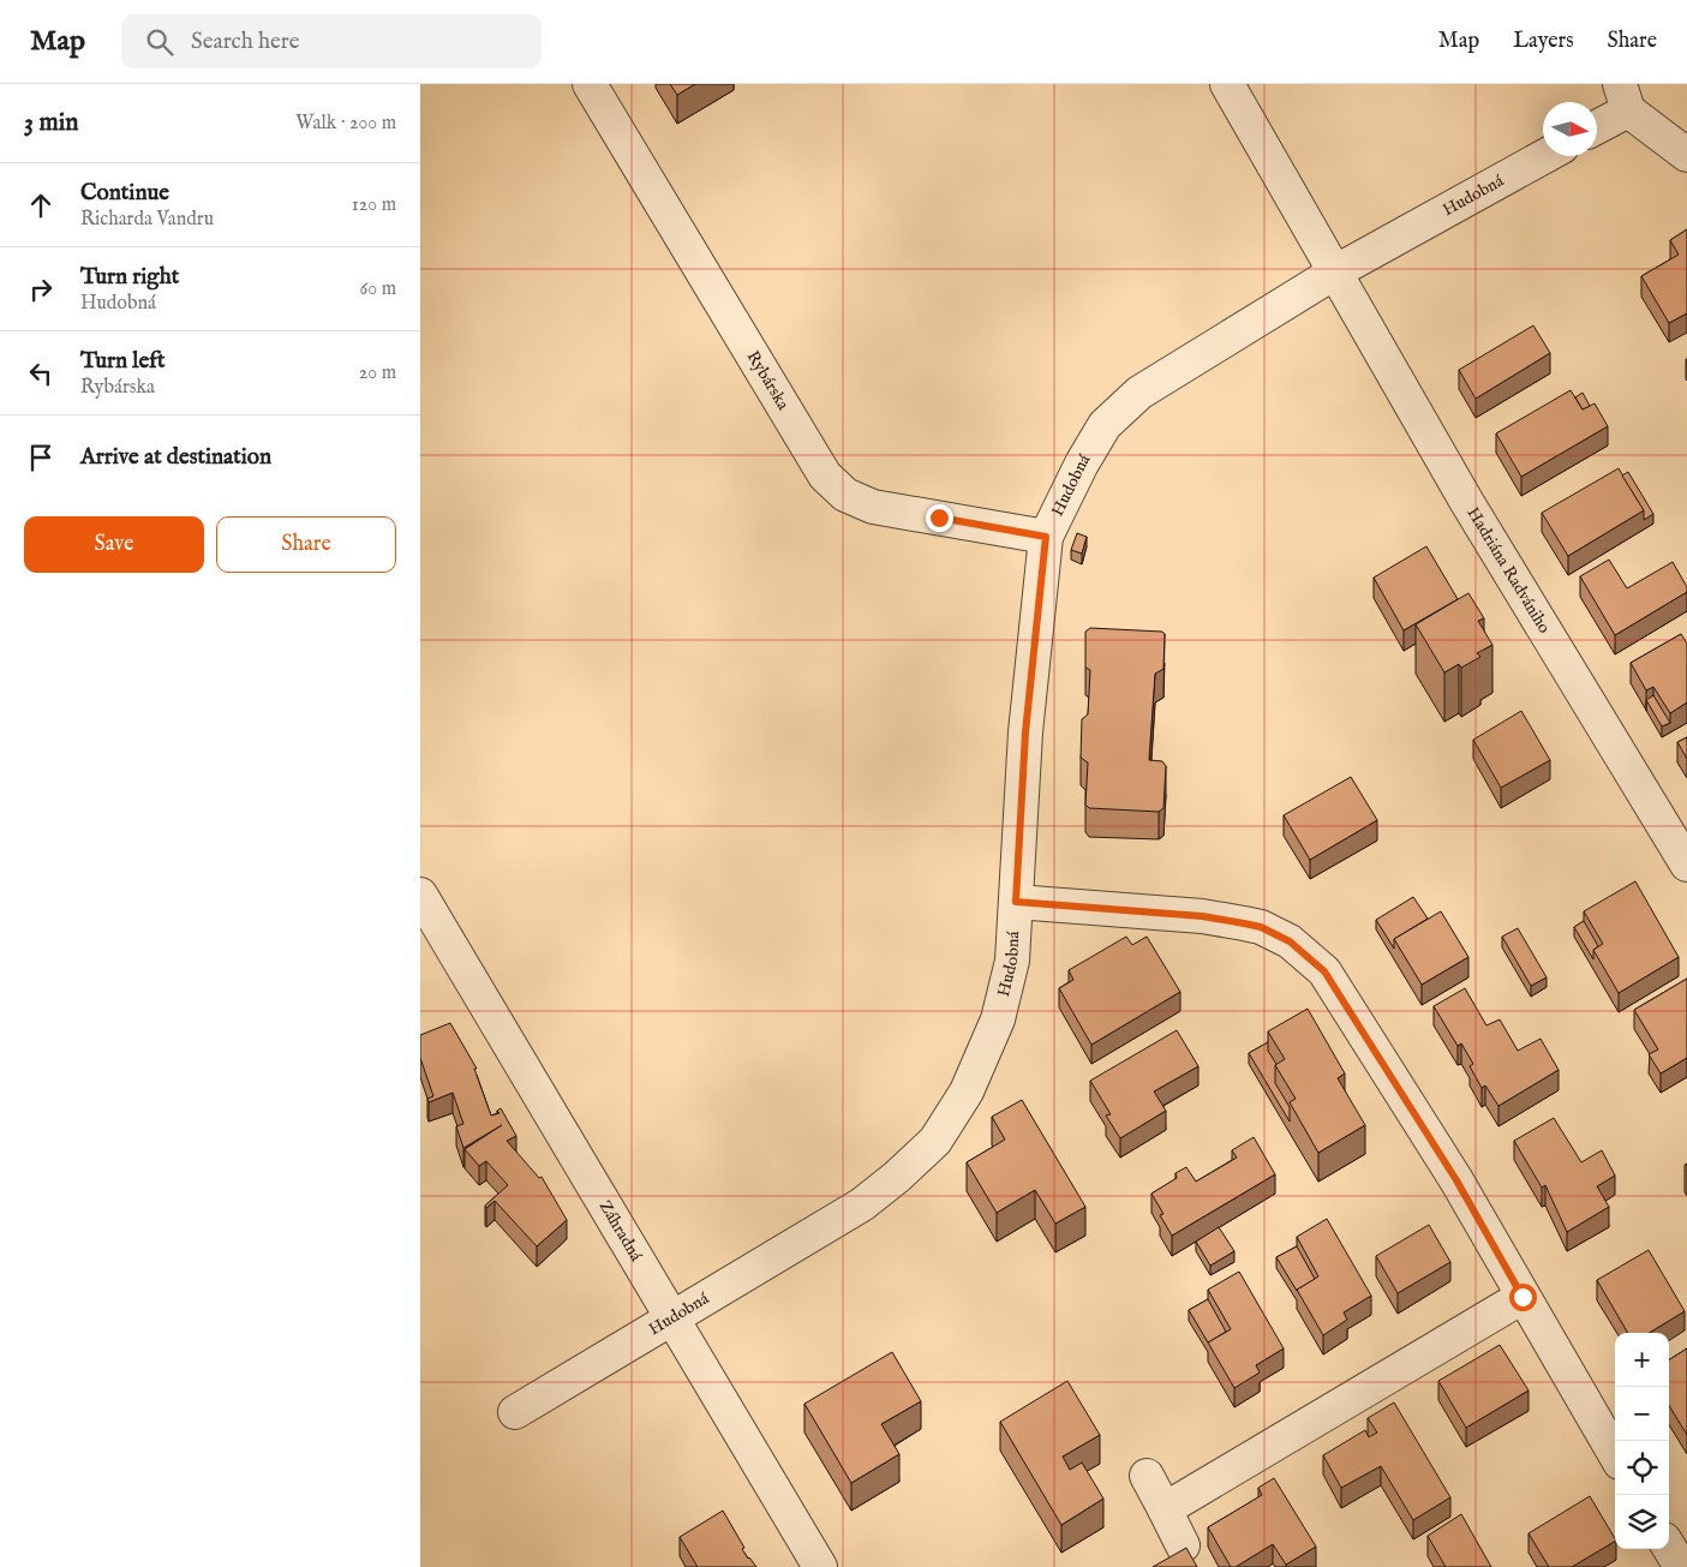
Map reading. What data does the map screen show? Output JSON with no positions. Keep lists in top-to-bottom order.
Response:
{
  "streets": {
    "street": [
      "Hudobná",
      "Rybárska",
      "Hadriána Radvániho",
      "Záhradná"
    ]
  },
  "crossings": [
    ["Hudobná", "Rybárska"],
    ["Hudobná", "Hadriána Radvániho"],
    ["Hudobná", "Záhradná"]
  ],
  "north": "right",
  "page": {
    "header": "Map",
    "search": "Search here",
    "nav": ["Map", "Layers", "Share"],
    "heading": ["3 min", "Walk · 200 m"],
    "list": [
      ["Continue", "Richarda Vandru", "120 m"],
      ["Turn right", "Hudobná", "60 m"],
      ["Turn left", "Rybárska", "20 m"],
      "Arrive at destination"
    ],
    "buttons": ["Save", "Share"],
    "map_buttons": ["+", "−"]
  }
}
